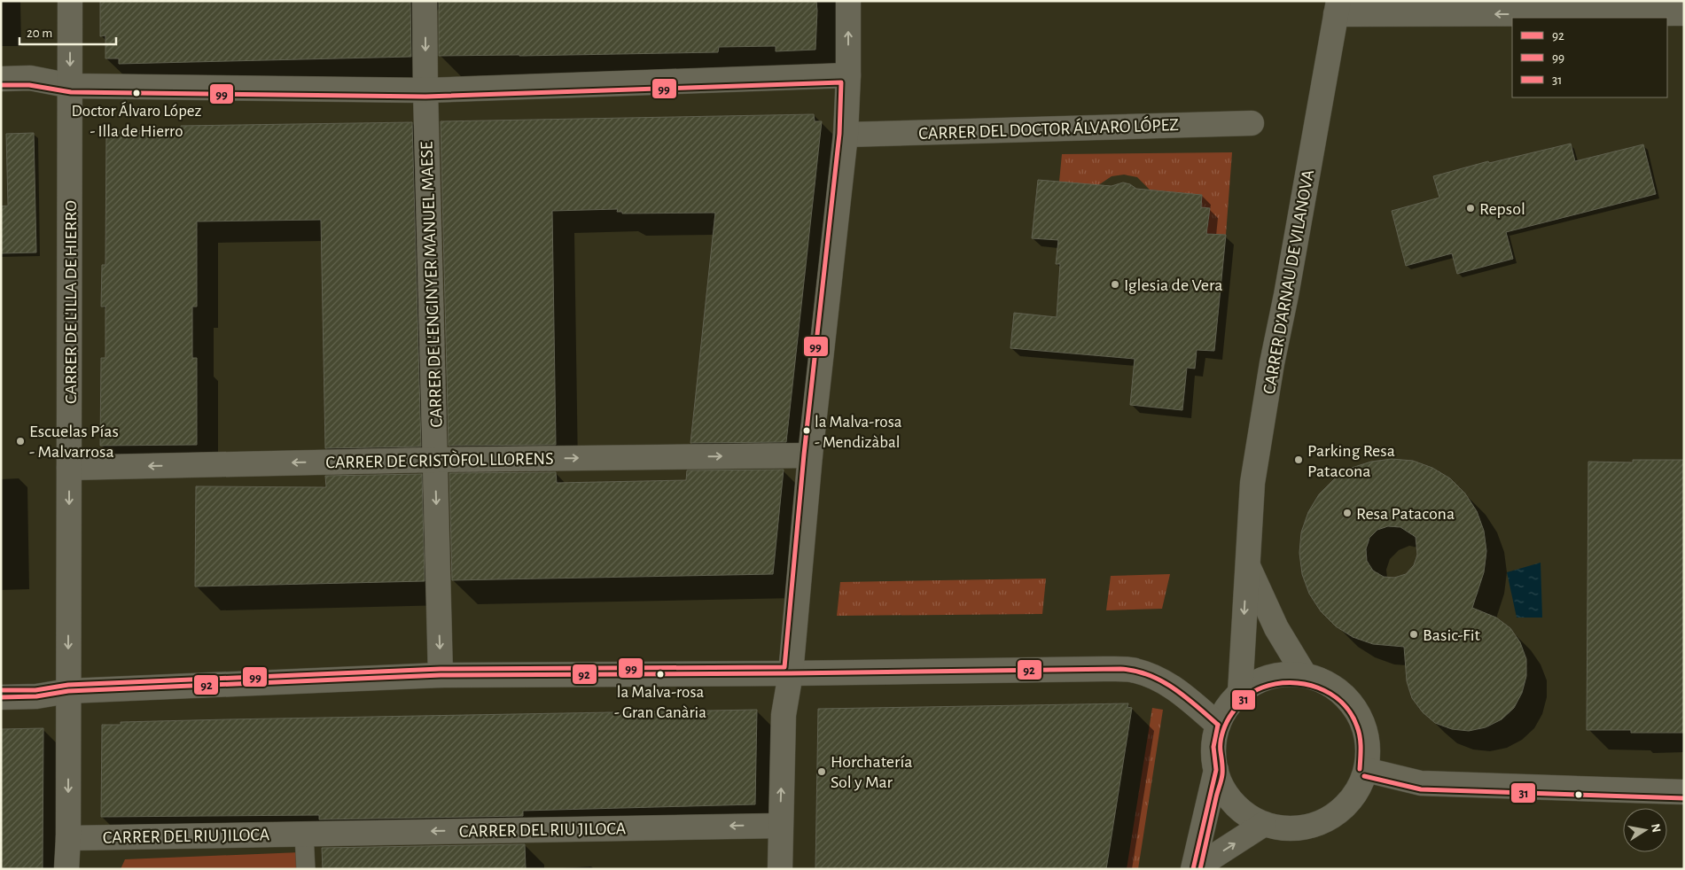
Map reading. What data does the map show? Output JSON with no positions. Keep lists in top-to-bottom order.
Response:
{
  "streets": {
    "street": [
      "CARRER DEL DOCTOR ÁLVARO LÓPEZ",
      "CARRER D'ARNAU DE VILANOVA",
      "CARRER DE L'ENGINYER MANUEL MAESE",
      "CARRER DE L'ILLA DE HIERRO",
      "CARRER DE CRISTÒFOL LLORENS",
      "CARRER DEL RIU JILOCA"
    ]
  },
  "crossings": [
    ["CARRER DE L'ENGINYER MANUEL MAESE", "CARRER DE CRISTÒFOL LLORENS"],
    ["CARRER DE L'ILLA DE HIERRO", "CARRER DE CRISTÒFOL LLORENS"],
    ["CARRER DE L'ILLA DE HIERRO", "CARRER DEL RIU JILOCA"]
  ],
  "one_way": ["CARRER DE L'ENGINYER MANUEL MAESE", "CARRER DE L'ILLA DE HIERRO"],
  "places": [
    "Doctor Álvaro López - Illa de Hierro",
    "Repsol",
    "Iglesia de Vera",
    "la Malva-rosa - Mendizàbal",
    "Escuelas Pías - Malvarrosa",
    "Parking Resa Patacona",
    "Resa Patacona",
    "Basic-Fit",
    "la Malva-rosa - Gran Canària",
    "Horchatería Sol y Mar"
  ],
  "lines": ["transit line 99", "transit line 92", "transit line 31"],
  "legend": ["92", "99", "31"],
  "scale_bar": "20 m",
  "north": "right"
}
